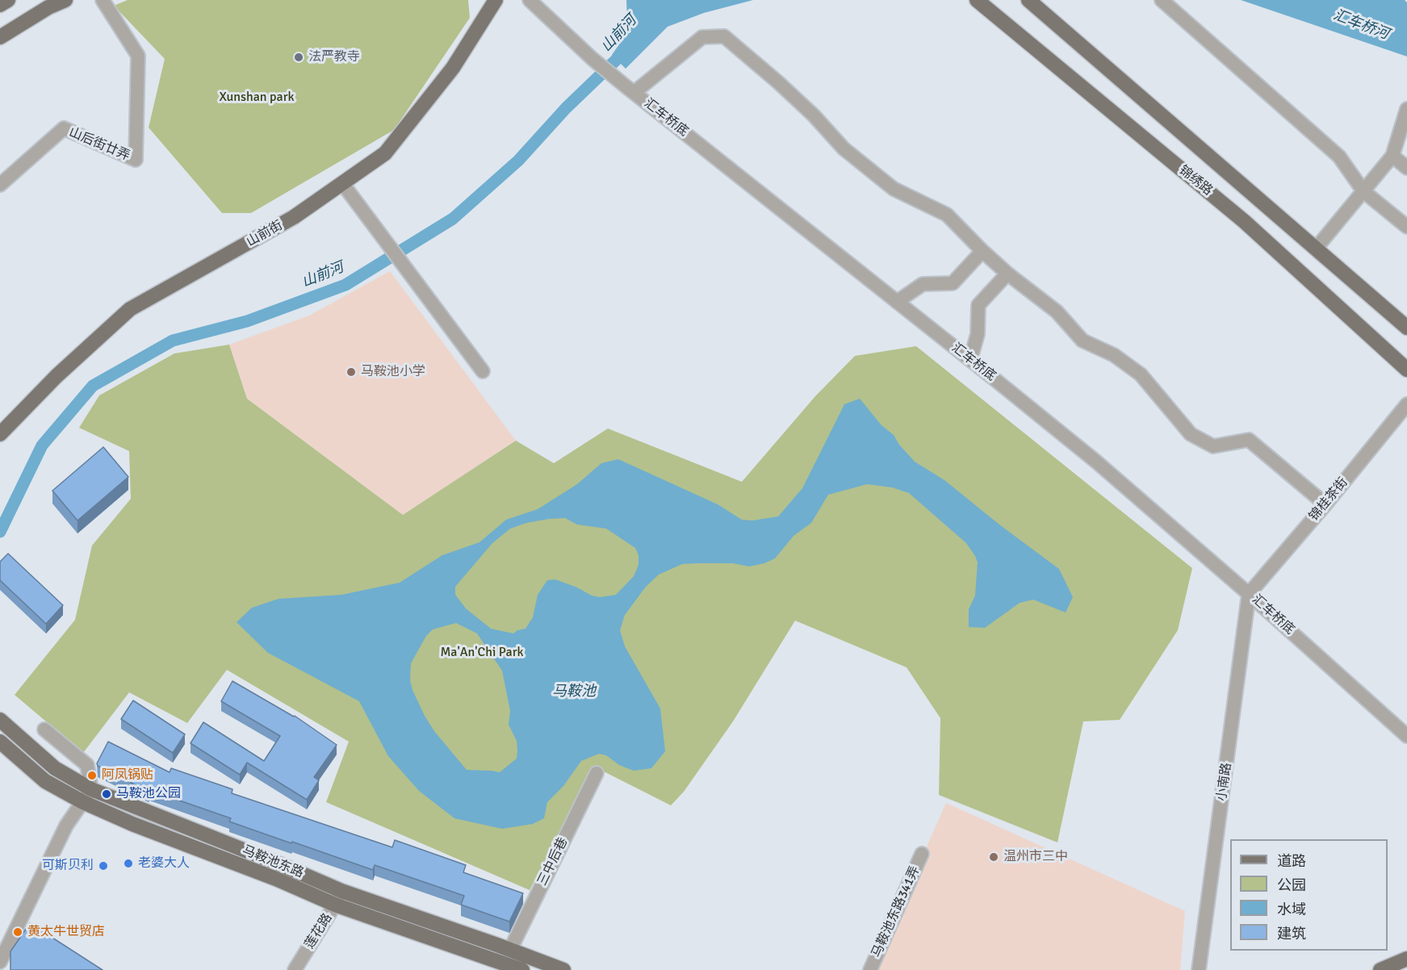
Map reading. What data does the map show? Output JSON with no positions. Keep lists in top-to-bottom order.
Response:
{
  "streets": {
    "main road": ["锦绣路", "山前街", "马鞍池东路"],
    "street": [
      "汇车桥底",
      "山后街廿弄",
      "锦桂茶街",
      "小南路",
      "三中后巷",
      "马鞍池东路341弄",
      "莲花路"
    ]
  },
  "crossings": [
    ["汇车桥底", "锦桂茶街"],
    ["汇车桥底", "小南路"],
    ["锦桂茶街", "小南路"],
    ["马鞍池东路", "三中后巷"],
    ["马鞍池东路", "莲花路"]
  ],
  "water": ["汇车桥河", "山前河", "马鞍池"],
  "parks": ["Xunshan park", "Ma'An'Chi Park"],
  "places": [
    "法严教寺",
    "马鞍池小学",
    "阿凤锅贴",
    "马鞍池公园",
    "温州市三中",
    "老婆大人",
    "可斯贝利",
    "黄太牛世贸店"
  ],
  "legend": [
    "道路",
    "公园",
    "水域",
    "建筑"
  ]
}
